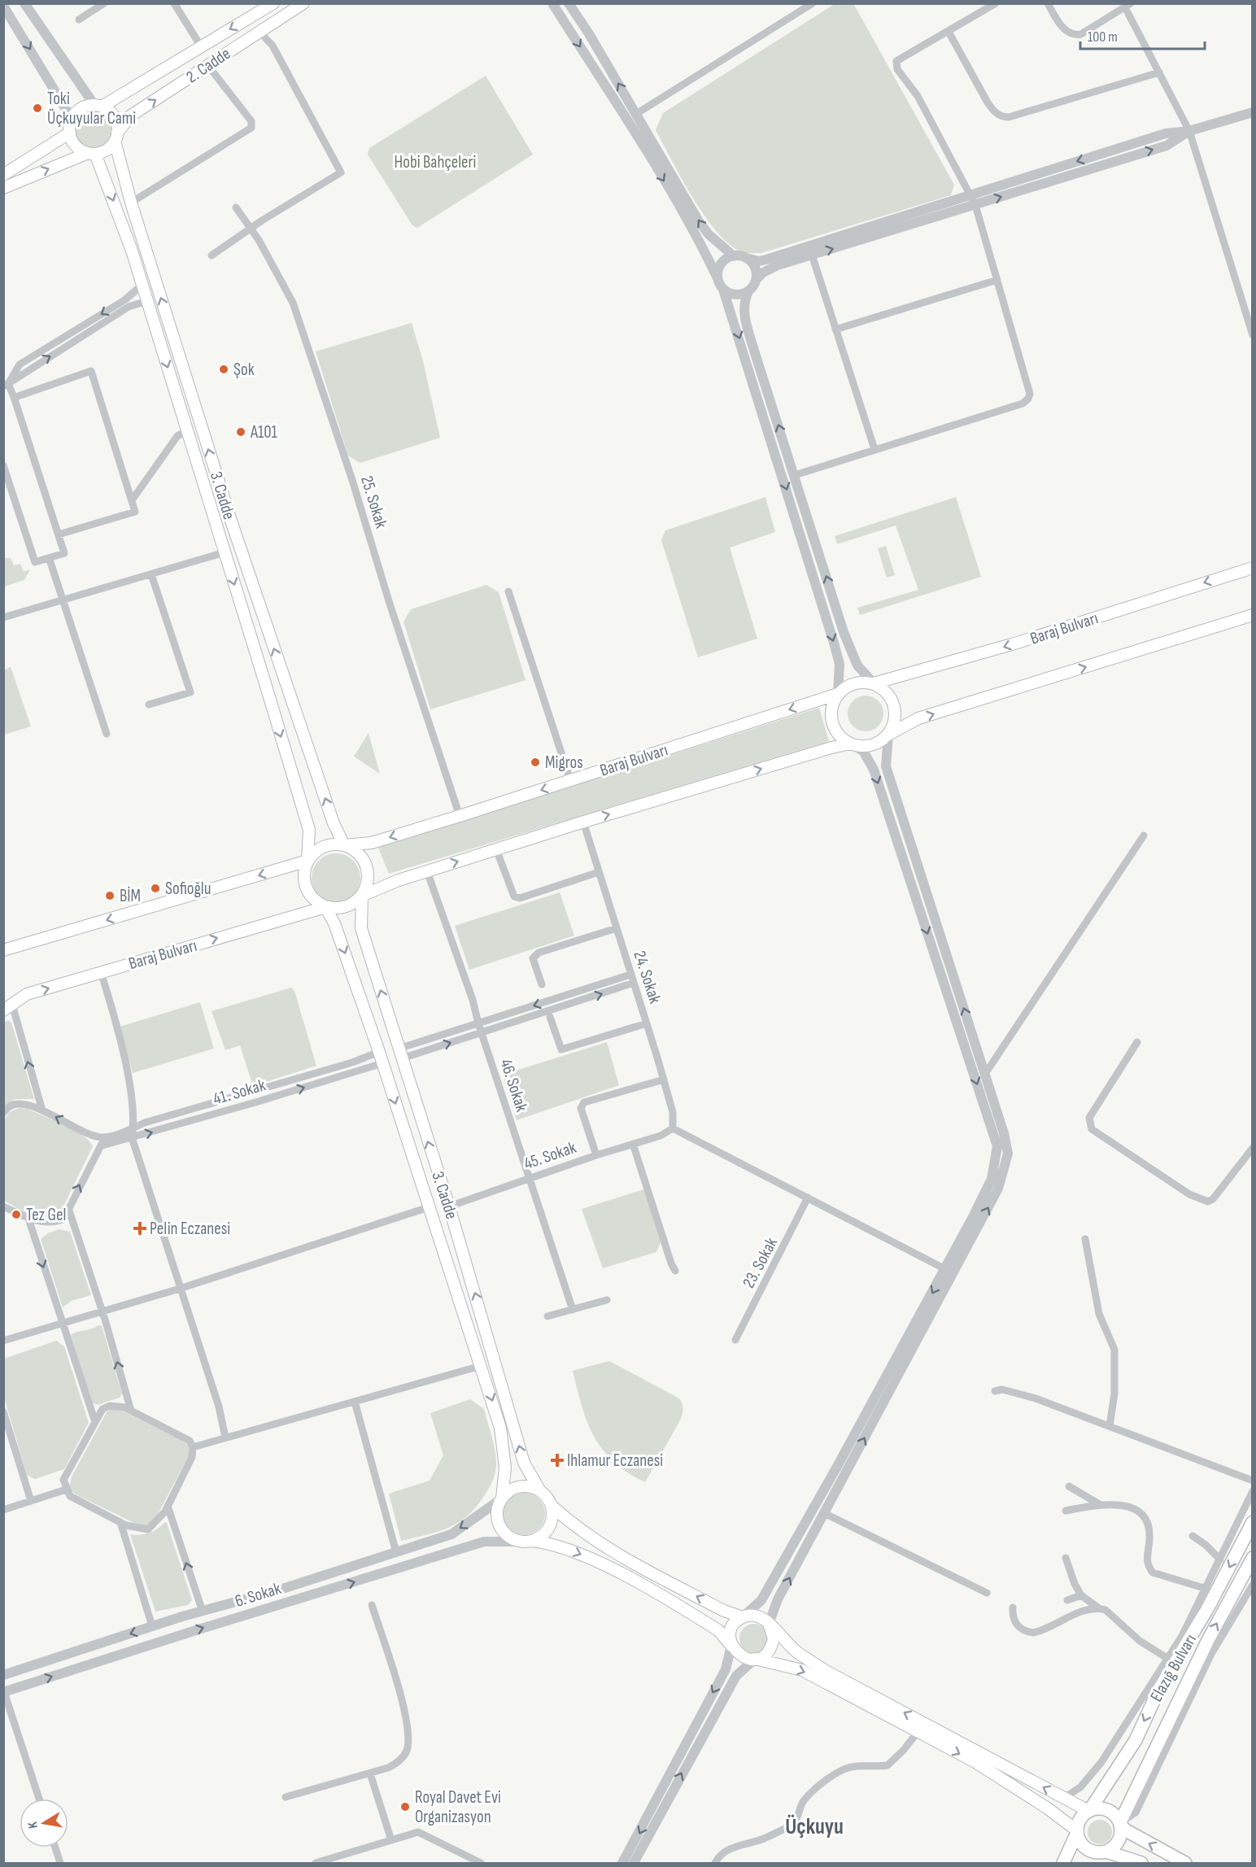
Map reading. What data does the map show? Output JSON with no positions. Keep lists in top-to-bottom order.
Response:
{
  "streets": {
    "main road": [
      "2. Cadde",
      "3. Cadde",
      "Baraj Bulvarı",
      "Elazığ Bulvarı"
    ],
    "street": [
      "25. Sokak",
      "24. Sokak",
      "46. Sokak",
      "41. Sokak",
      "45. Sokak",
      "23. Sokak",
      "6. Sokak"
    ]
  },
  "crossings": [
    ["2. Cadde", "3. Cadde"],
    ["3. Cadde", "Baraj Bulvarı"],
    ["3. Cadde", "41. Sokak"],
    ["3. Cadde", "45. Sokak"],
    ["3. Cadde", "6. Sokak"],
    ["25. Sokak", "Baraj Bulvarı"],
    ["24. Sokak", "45. Sokak"],
    ["46. Sokak", "45. Sokak"]
  ],
  "districts": ["Üçkuyu"],
  "parks": ["Hobi Bahçeleri"],
  "places": {
    "other": [
      "Toki Üçkuyular Cami",
      "Şok",
      "A101",
      "Migros",
      "Sofioğlu",
      "BİM",
      "Tez Gel",
      "Royal Davet Evi Organizasyon"
    ],
    "health": ["Pelin Eczanesi", "Ihlamur Eczanesi"]
  },
  "scale_bar": "100 m",
  "north": "left"
}
